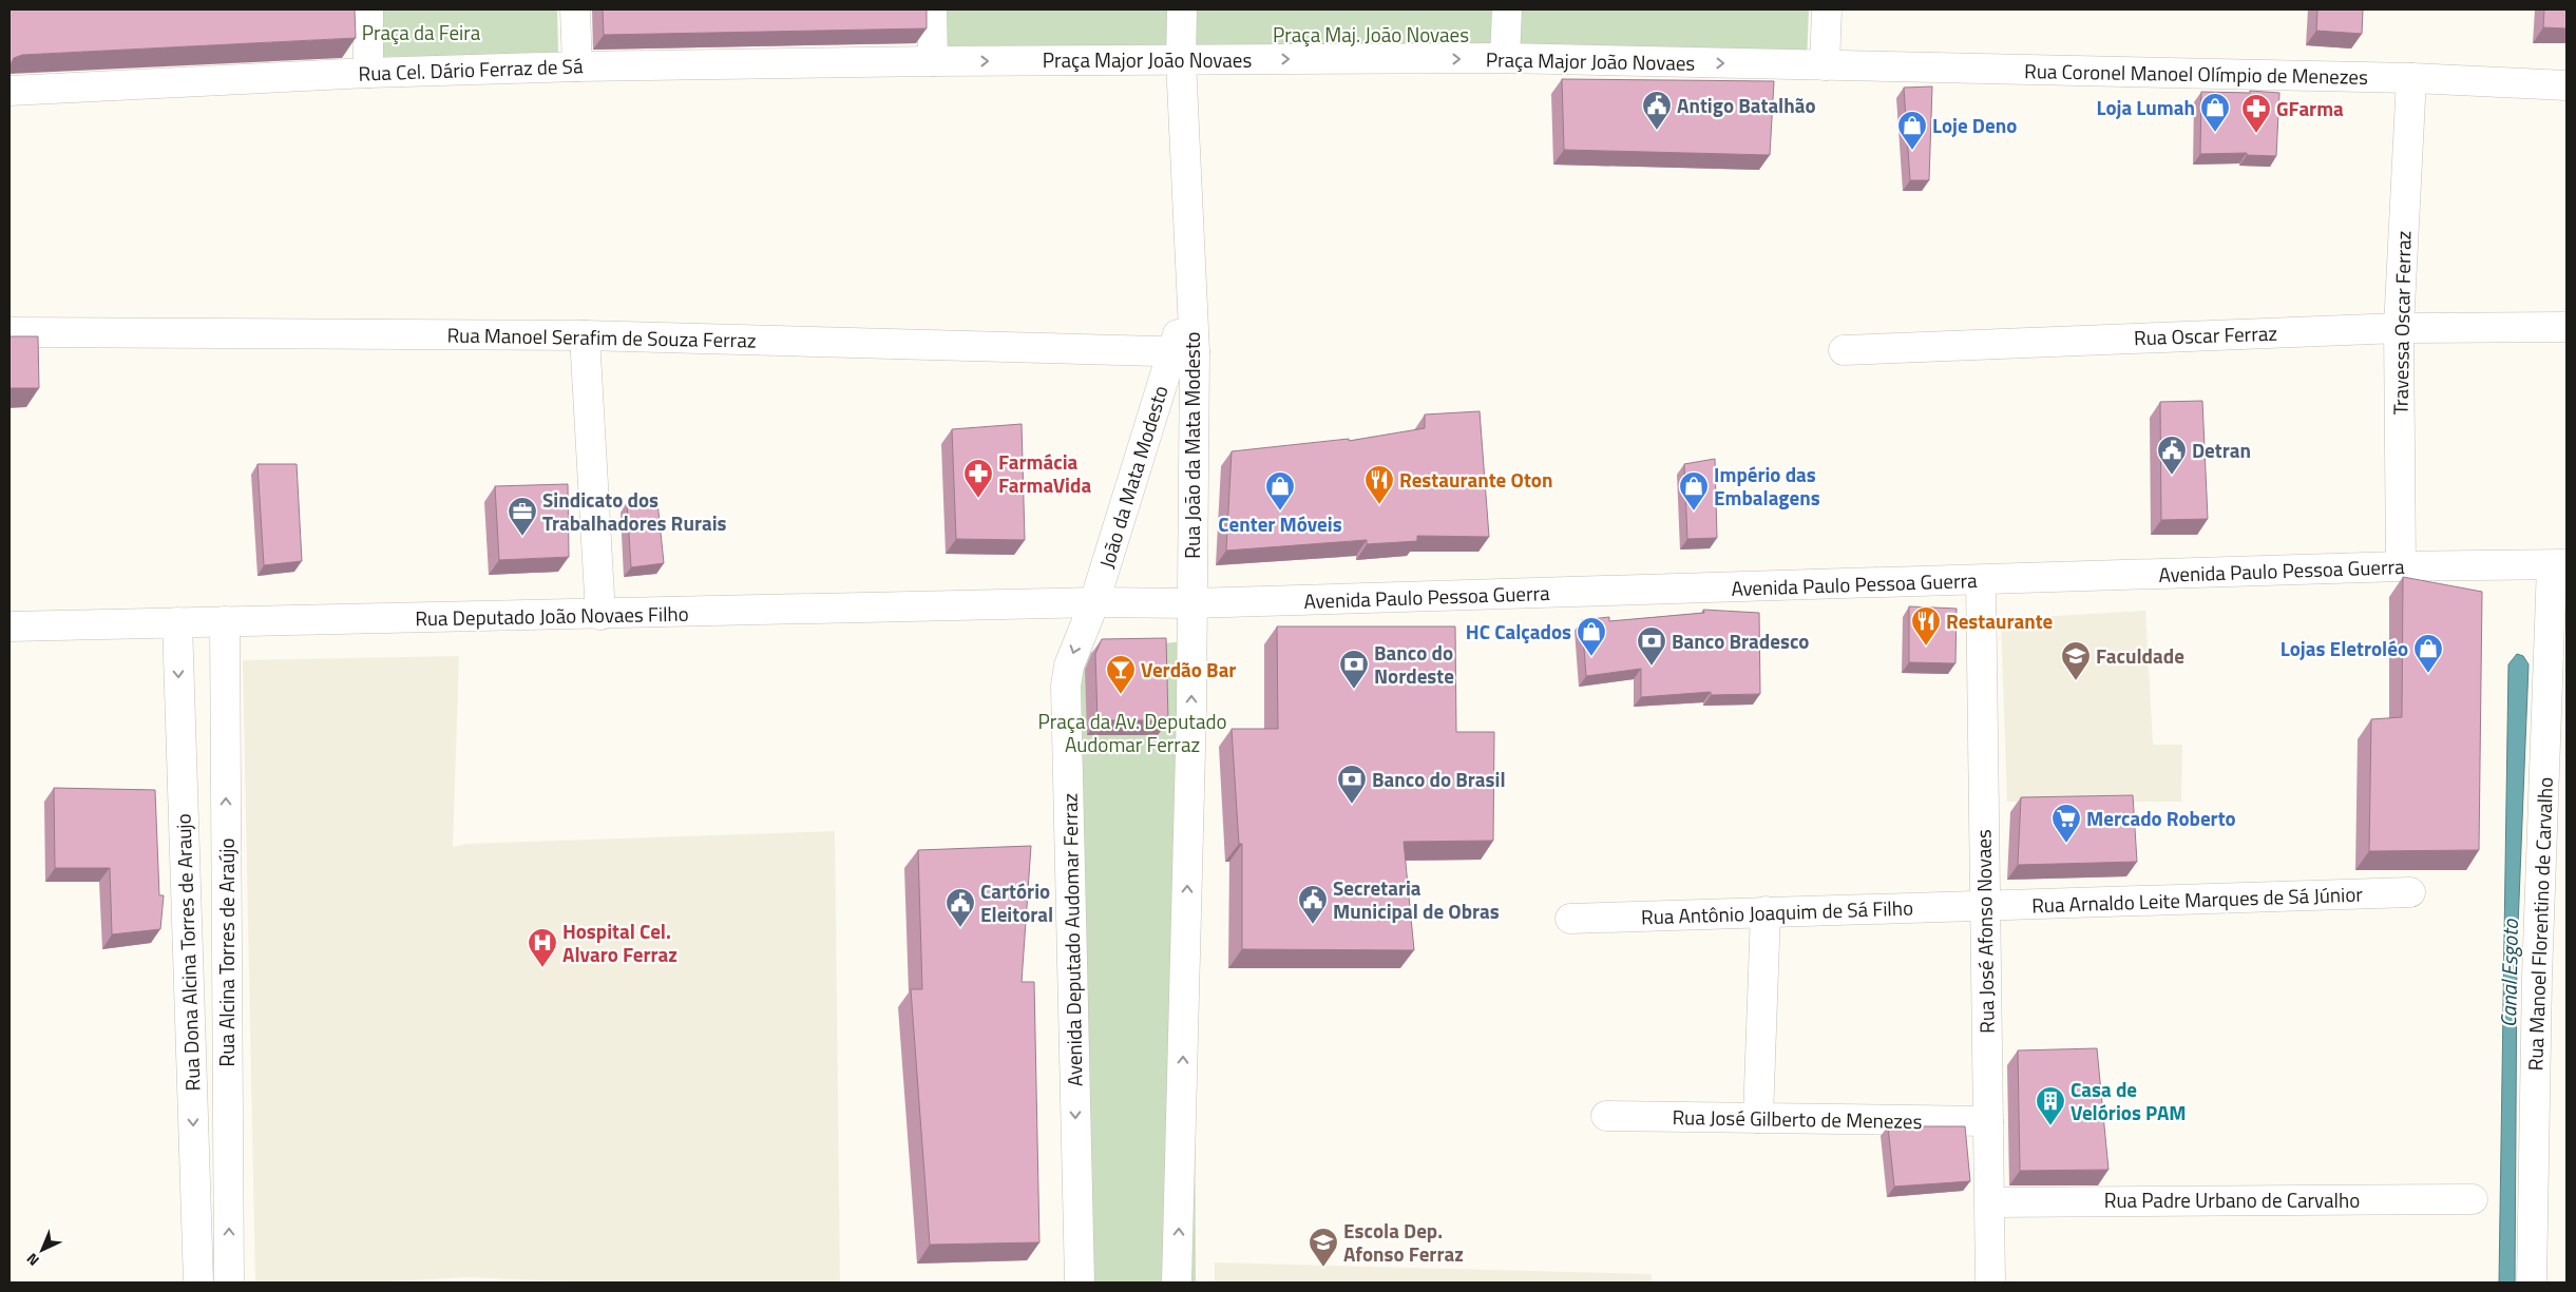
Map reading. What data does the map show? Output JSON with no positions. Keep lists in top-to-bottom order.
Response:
{
  "streets": {
    "street": [
      "Praça Major João Novaes",
      "Rua Cel. Dário Ferraz de Sá",
      "Rua Coronel Manoel Olímpio de Menezes",
      "Travessa Oscar Ferraz",
      "Rua Oscar Ferraz",
      "Rua Manoel Serafim de Souza Ferraz",
      "Rua João da Mata Modesto",
      "João da Mata Modesto",
      "Avenida Paulo Pessoa Guerra",
      "Rua Deputado João Novaes Filho",
      "Rua Arnaldo Leite Marques de Sá Júnior",
      "Rua Antônio Joaquim de Sá Filho",
      "Rua Manoel Florentino de Carvalho",
      "Rua José Afonso Novaes",
      "Avenida Deputado Audomar Ferraz",
      "Rua Dona Alcina Torres de Araujo",
      "Rua Alcina Torres de Araújo",
      "Rua José Gilberto de Menezes",
      "Rua Padre Urbano de Carvalho"
    ]
  },
  "crossings": [
    ["Praça Major João Novaes", "Rua Cel. Dário Ferraz de Sá"],
    ["Praça Major João Novaes", "Rua Coronel Manoel Olímpio de Menezes"],
    ["Praça Major João Novaes", "Rua João da Mata Modesto"],
    ["Rua Coronel Manoel Olímpio de Menezes", "Travessa Oscar Ferraz"],
    ["Travessa Oscar Ferraz", "Rua Oscar Ferraz"],
    ["Travessa Oscar Ferraz", "Avenida Paulo Pessoa Guerra"],
    ["Rua Manoel Serafim de Souza Ferraz", "Rua João da Mata Modesto"],
    ["Rua Manoel Serafim de Souza Ferraz", "João da Mata Modesto"],
    ["Rua João da Mata Modesto", "João da Mata Modesto"],
    ["Rua João da Mata Modesto", "Avenida Paulo Pessoa Guerra"],
    ["João da Mata Modesto", "Rua Deputado João Novaes Filho"],
    ["João da Mata Modesto", "Avenida Deputado Audomar Ferraz"],
    ["Avenida Paulo Pessoa Guerra", "Rua Deputado João Novaes Filho"],
    ["Avenida Paulo Pessoa Guerra", "Rua Manoel Florentino de Carvalho"],
    ["Avenida Paulo Pessoa Guerra", "Rua José Afonso Novaes"],
    ["Rua Deputado João Novaes Filho", "Avenida Deputado Audomar Ferraz"],
    ["Rua Deputado João Novaes Filho", "Rua Dona Alcina Torres de Araujo"],
    ["Rua Deputado João Novaes Filho", "Rua Alcina Torres de Araújo"],
    ["Rua Arnaldo Leite Marques de Sá Júnior", "Rua Antônio Joaquim de Sá Filho"],
    ["Rua Arnaldo Leite Marques de Sá Júnior", "Rua José Afonso Novaes"],
    ["Rua Antônio Joaquim de Sá Filho", "Rua José Afonso Novaes"],
    ["Rua José Afonso Novaes", "Rua José Gilberto de Menezes"],
    ["Rua José Afonso Novaes", "Rua Padre Urbano de Carvalho"]
  ],
  "one_way": ["Praça Major João Novaes", "Rua Dona Alcina Torres de Araujo", "Rua Alcina Torres de Araújo"],
  "water": ["Canal Esgoto"],
  "parks": ["Praça da Feira", "Praça Maj. João Novaes", "Praça da Av. Deputado Audomar Ferraz"],
  "places": {
    "public building": [
      "Antigo Batalhão",
      "Detran",
      "Secretaria Municipal de Obras",
      "Cartório Eleitoral"
    ],
    "shop": [
      "Loja Lumah",
      "Loje Deno",
      "Center Móveis",
      "Império das Embalagens",
      "HC Calçados",
      "Lojas Eletroléo"
    ],
    "pharmacy": ["GFarma", "Farmácia FarmaVida"],
    "restaurant": ["Restaurante Oton", "Restaurante"],
    "office": ["Sindicato dos Trabalhadores Rurais"],
    "bank": ["Banco Bradesco", "Banco do Nordeste", "Banco do Brasil"],
    "school or university": ["Faculdade", "Escola Dep. Afonso Ferraz"],
    "bar": ["Verdão Bar"],
    "supermarket": ["Mercado Roberto"],
    "hospital": ["Hospital Cel. Alvaro Ferraz"],
    "building": ["Casa de Velórios PAM"]
  },
  "north": "bottom left"
}
